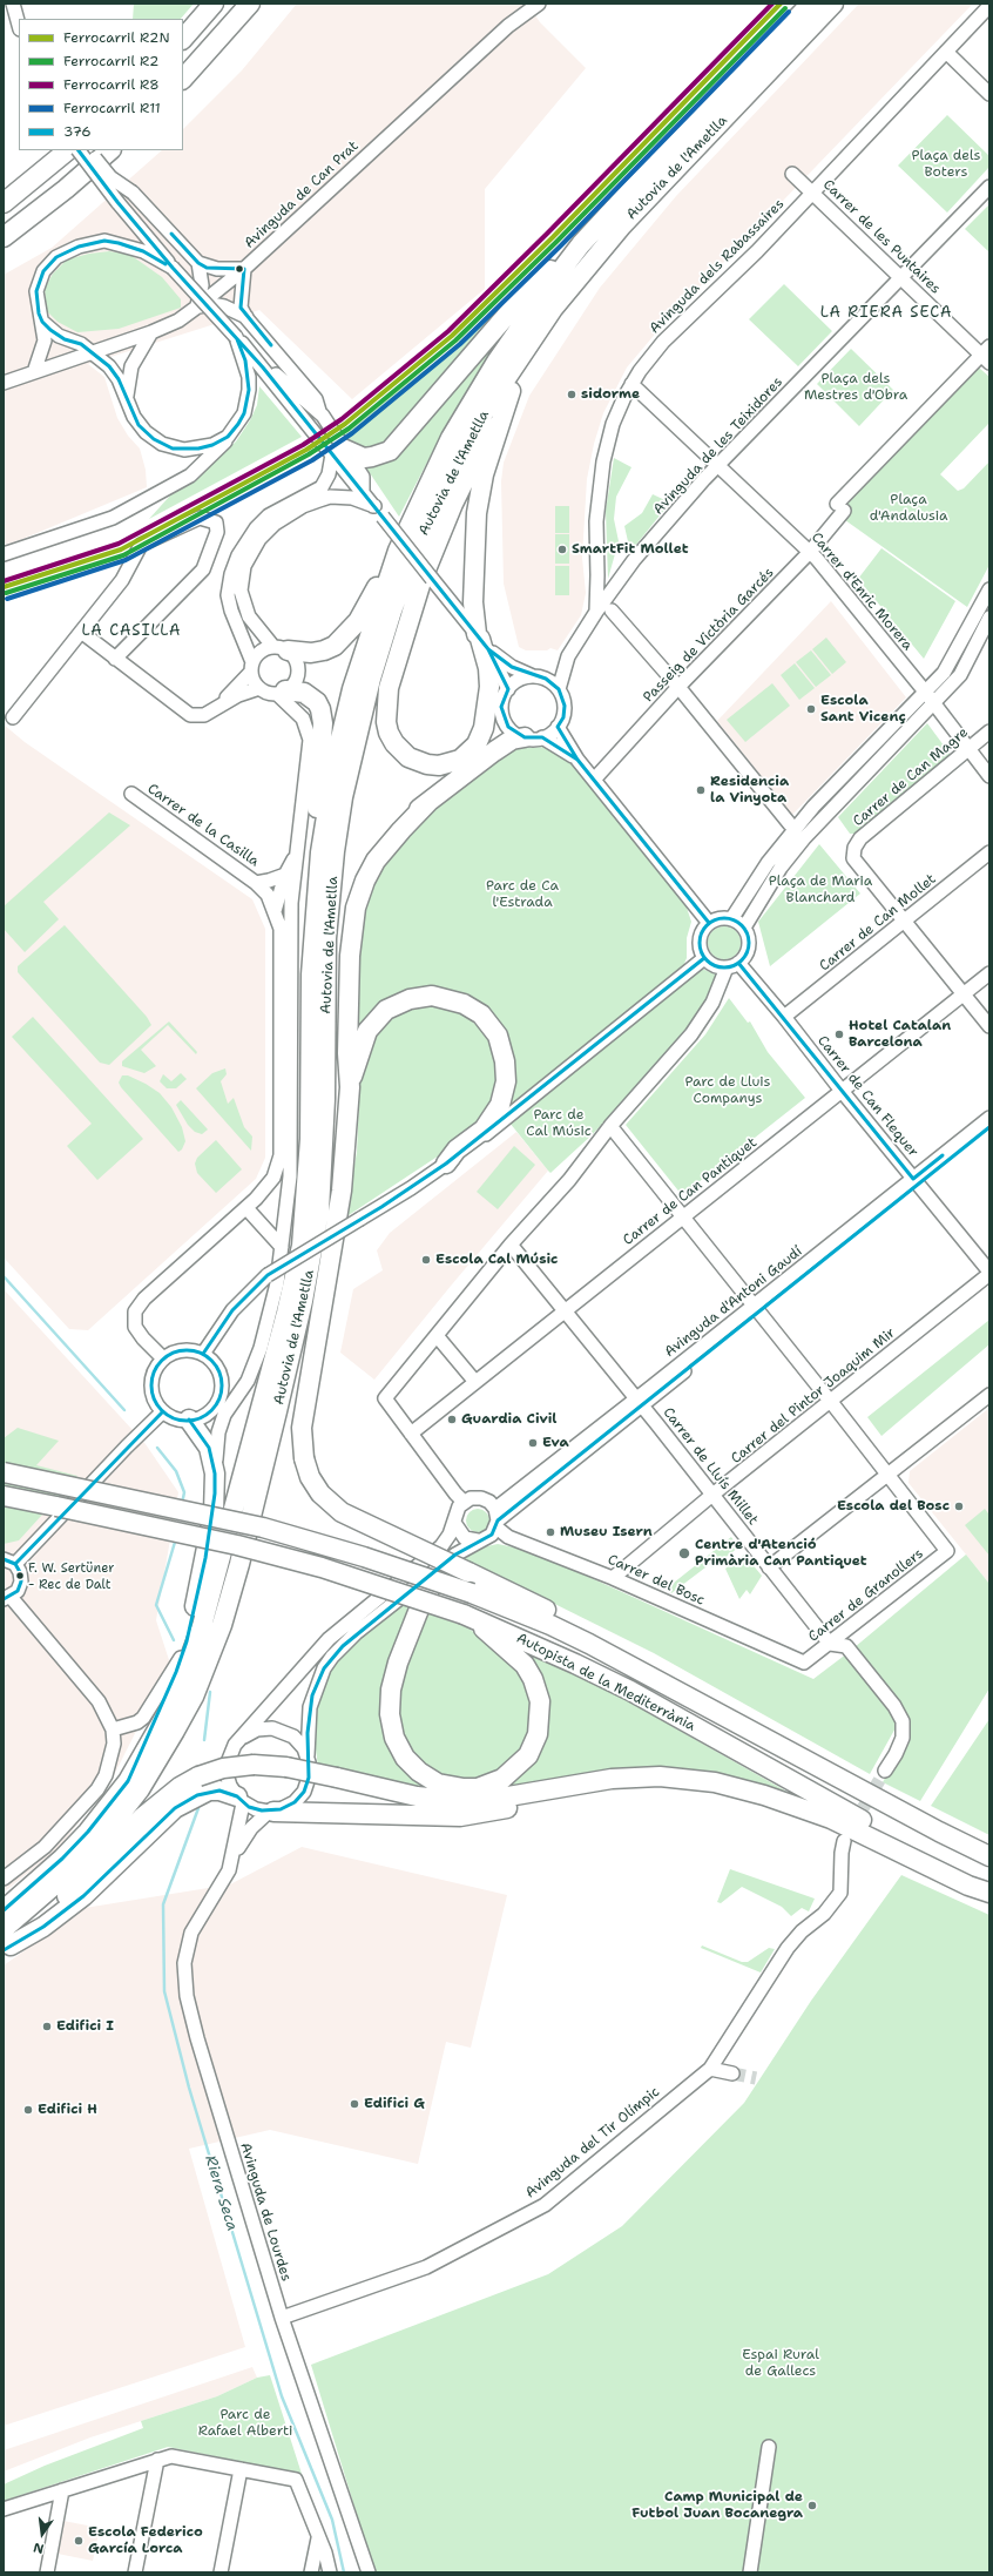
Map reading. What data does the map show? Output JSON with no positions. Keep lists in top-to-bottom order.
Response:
{
  "streets": {
    "highway": ["Autovia de l'Ametlla", "Autopista de la Mediterrània"],
    "street": [
      "Avinguda de Can Prat",
      "Carrer de les Puntaires",
      "Avinguda dels Rabassaires",
      "Avinguda de les Teixidores",
      "Carrer d'Enric Morera",
      "Passeig de Victòria Garcés",
      "Carrer de Can Magre",
      "Carrer de la Casilla",
      "Carrer de Can Mollet",
      "Carrer de Can Flequer",
      "Carrer de Can Pantiquet",
      "Avinguda d'Antoni Gaudí",
      "Carrer del Pintor Joaquim Mir",
      "Carrer de Lluís Millet",
      "Carrer del Bosc",
      "Carrer de Granollers",
      "Avinguda del Tir Olímpic",
      "Avinguda de Lourdes"
    ]
  },
  "crossings": [
    ["Carrer de les Puntaires", "Avinguda dels Rabassaires"],
    ["Carrer de les Puntaires", "Avinguda de les Teixidores"],
    ["Carrer de les Puntaires", "Passeig de Victòria Garcés"],
    ["Avinguda dels Rabassaires", "Avinguda de les Teixidores"],
    ["Avinguda dels Rabassaires", "Carrer d'Enric Morera"],
    ["Avinguda de les Teixidores", "Carrer d'Enric Morera"],
    ["Carrer d'Enric Morera", "Passeig de Victòria Garcés"],
    ["Carrer d'Enric Morera", "Carrer de Can Magre"],
    ["Carrer de Can Magre", "Carrer de Can Mollet"],
    ["Carrer de Can Mollet", "Carrer de Can Flequer"],
    ["Carrer de Can Flequer", "Carrer de Can Pantiquet"],
    ["Carrer de Can Flequer", "Avinguda d'Antoni Gaudí"],
    ["Carrer de Can Flequer", "Carrer del Pintor Joaquim Mir"],
    ["Carrer de Can Pantiquet", "Carrer de Lluís Millet"],
    ["Avinguda d'Antoni Gaudí", "Carrer de Lluís Millet"],
    ["Avinguda d'Antoni Gaudí", "Carrer del Bosc"],
    ["Carrer del Pintor Joaquim Mir", "Carrer de Lluís Millet"],
    ["Carrer del Pintor Joaquim Mir", "Carrer del Bosc"],
    ["Carrer de Lluís Millet", "Carrer de Granollers"],
    ["Carrer del Bosc", "Carrer de Granollers"],
    ["Avinguda del Tir Olímpic", "Avinguda de Lourdes"]
  ],
  "districts": ["LA RIERA SECA", "LA CASILLA"],
  "water": ["Riera Seca"],
  "parks": [
    "Plaça dels Boters",
    "Plaça dels Mestres d'Obra",
    "Plaça d'Andalusia",
    "Plaça de Maria Blanchard",
    "Parc de Ca l'Estrada",
    "Parc de Lluis Companys",
    "Parc de Cal Músic",
    "Espai Rural de Gallecs",
    "Parc de Rafael Alberti"
  ],
  "places": [
    "sidorme",
    "SmartFit Mollet",
    "Escola Sant Vicenç",
    "Residencia la Vinyota",
    "Hotel Catalan Barcelona",
    "Escola Cal Músic",
    "Guardia Civil",
    "Eva",
    "Escola del Bosc",
    "Museu Isern",
    "Centre d'Atenció Primària Can Pantiquet",
    "F. W. Sertüner - Rec de Dalt",
    "Edifici I",
    "Edifici G",
    "Edifici H",
    "Camp Municipal de Futbol Juan Bocanegra",
    "Escola Federico García Lorca"
  ],
  "lines": [
    "rail line R2N",
    "rail line R8",
    "rail line R2",
    "rail line R11",
    "transit line 376"
  ],
  "legend": [
    "Ferrocarril R2N",
    "Ferrocarril R2",
    "Ferrocarril R8",
    "Ferrocarril R11",
    "376"
  ],
  "north": "bottom"
}
